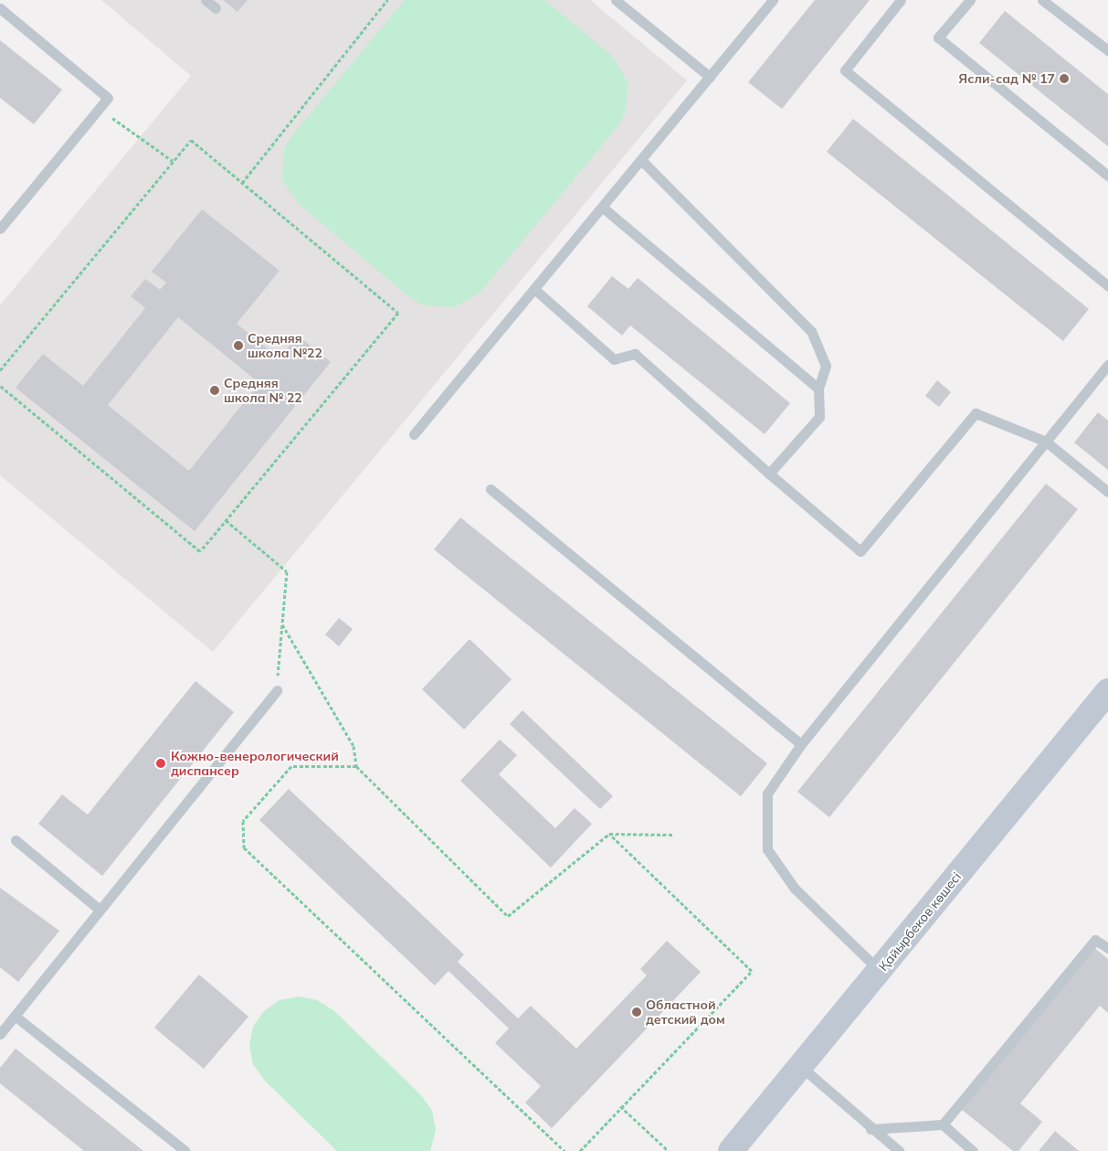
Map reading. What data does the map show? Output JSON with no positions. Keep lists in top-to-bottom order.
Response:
{
  "streets": {
    "main road": ["Қайырбеков көшесі"]
  },
  "places": [
    "Ясли-сад № 17",
    "Средняя школа №22",
    "Средняя школа № 22",
    "Кожно-венерологический диспансер",
    "Областной детский дом"
  ]
}
